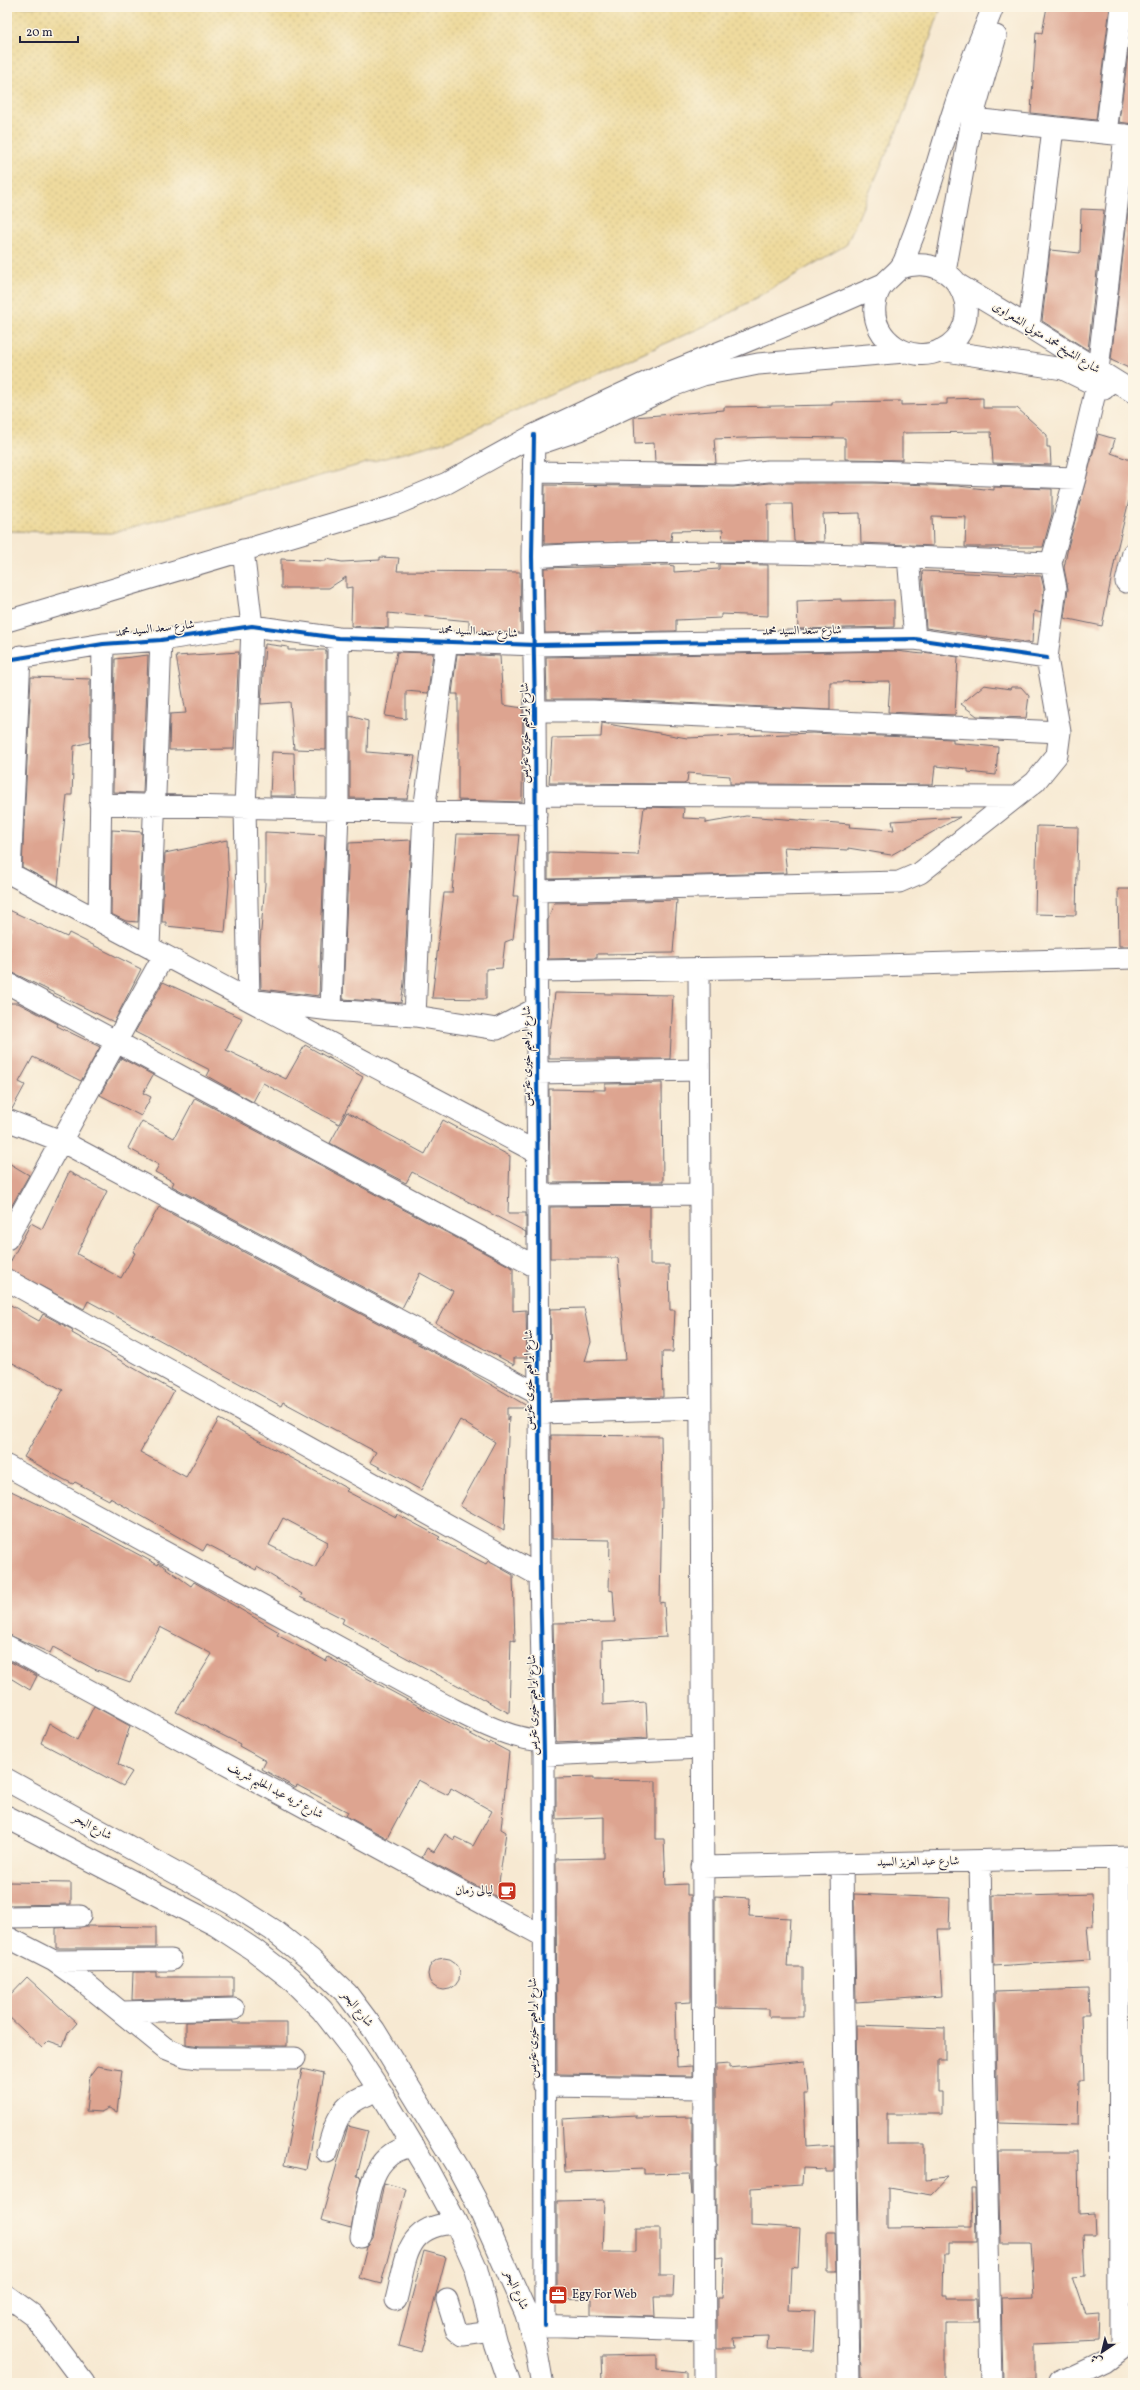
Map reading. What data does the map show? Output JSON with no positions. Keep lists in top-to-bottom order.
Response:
{
  "streets": {
    "main road": ["شارع البحر"],
    "street": [
      "شارع الشيخ محمد متولي الشعراوى",
      "شارع سعد السيد محمد",
      "شارع ابراهيم خيرى عتريس",
      "شارع ثريه عبد الحليم شريف",
      "شارع عبد العزيز السيد"
    ]
  },
  "crossings": [
    ["شارع سعد السيد محمد", "شارع ابراهيم خيرى عتريس"],
    ["شارع ابراهيم خيرى عتريس", "شارع ثريه عبد الحليم شريف"],
    ["شارع ابراهيم خيرى عتريس", "شارع البحر"]
  ],
  "places": {
    "cafe": ["ليالى زمان"],
    "office": ["Egy For Web"]
  },
  "scale_bar": "20 m",
  "north": "bottom left"
}
